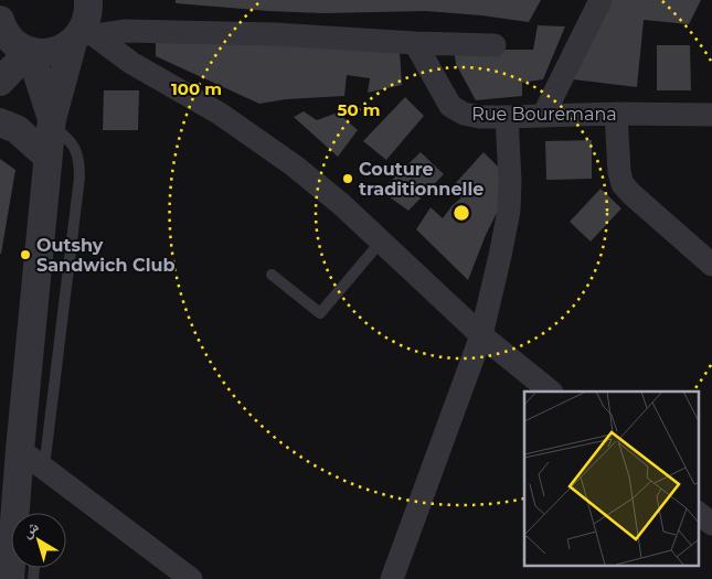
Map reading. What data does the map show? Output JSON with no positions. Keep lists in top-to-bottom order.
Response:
{
  "streets": {
    "street": ["Rue Bouremana"]
  },
  "places": ["Couture traditionnelle", "Outshy Sandwich Club"],
  "north": "top left",
  "rings": ["100 m", "50 m"]
}
